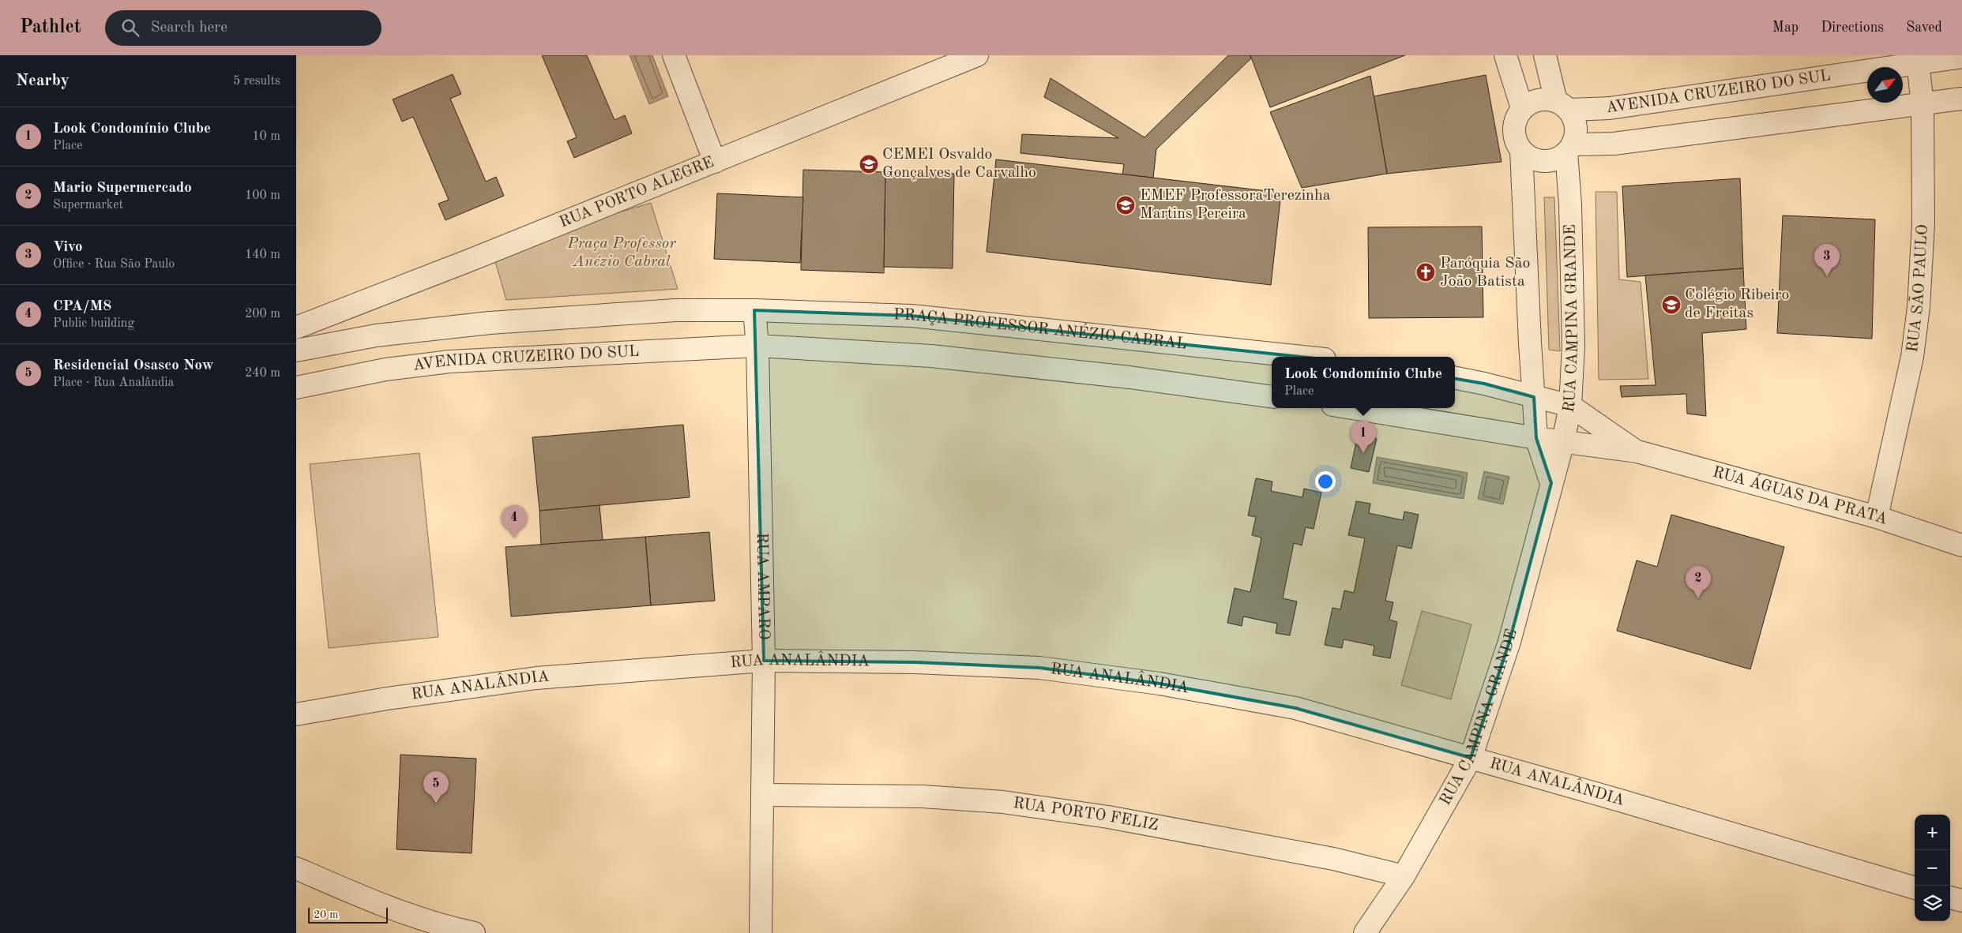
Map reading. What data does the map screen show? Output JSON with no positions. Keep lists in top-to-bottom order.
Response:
{
  "streets": {
    "street": [
      "AVENIDA CRUZEIRO DO SUL",
      "RUA PORTO ALEGRE",
      "RUA SÃO PAULO",
      "RUA CAMPINA GRANDE",
      "PRAÇA PROFESSOR ANÉZIO CABRAL",
      "RUA ÁGUAS DA PRATA",
      "RUA AMPARO",
      "RUA ANALÂNDIA",
      "RUA PORTO FELIZ"
    ]
  },
  "crossings": [
    ["AVENIDA CRUZEIRO DO SUL", "RUA SÃO PAULO"],
    ["AVENIDA CRUZEIRO DO SUL", "RUA CAMPINA GRANDE"],
    ["AVENIDA CRUZEIRO DO SUL", "RUA AMPARO"],
    ["RUA SÃO PAULO", "RUA ÁGUAS DA PRATA"],
    ["RUA CAMPINA GRANDE", "RUA ÁGUAS DA PRATA"],
    ["RUA CAMPINA GRANDE", "RUA ANALÂNDIA"],
    ["RUA CAMPINA GRANDE", "RUA PORTO FELIZ"],
    ["PRAÇA PROFESSOR ANÉZIO CABRAL", "RUA AMPARO"],
    ["RUA AMPARO", "RUA ANALÂNDIA"],
    ["RUA AMPARO", "RUA PORTO FELIZ"]
  ],
  "parks": ["Praça Professor Anézio Cabral"],
  "places": {
    "school or university": ["CEMEI Osvaldo Gonçalves de Carvalho", "EMEF ProfessoraTerezinha Martins Pereira", "Colégio Ribeiro de Freitas"],
    "church": ["Paróquia São João Batista"]
  },
  "scale_bar": "20 m",
  "north": "top right",
  "page": {
    "header": "Pathlet",
    "search": "Search here",
    "nav": ["Map", "Directions", "Saved"],
    "heading": ["Nearby", "5 results"],
    "list": [
      {
        "mark": "1",
        "name": "Look Condomínio Clube",
        "note": "Place",
        "value": "10 m"
      },
      {
        "mark": "2",
        "name": "Mario Supermercado",
        "note": "Supermarket",
        "value": "100 m"
      },
      {
        "mark": "3",
        "name": "Vivo",
        "note": "Office · Rua São Paulo",
        "value": "140 m"
      },
      {
        "mark": "4",
        "name": "CPA/M8",
        "note": "Public building",
        "value": "200 m"
      },
      {
        "mark": "5",
        "name": "Residencial Osasco Now",
        "note": "Place · Rua Analândia",
        "value": "240 m"
      }
    ],
    "pins": [
      "3",
      "1",
      "4",
      "2",
      "5"
    ],
    "popup": ["Look Condomínio Clube", "Place"],
    "map_buttons": ["+", "−"],
    "scale": "20 m"
  }
}
